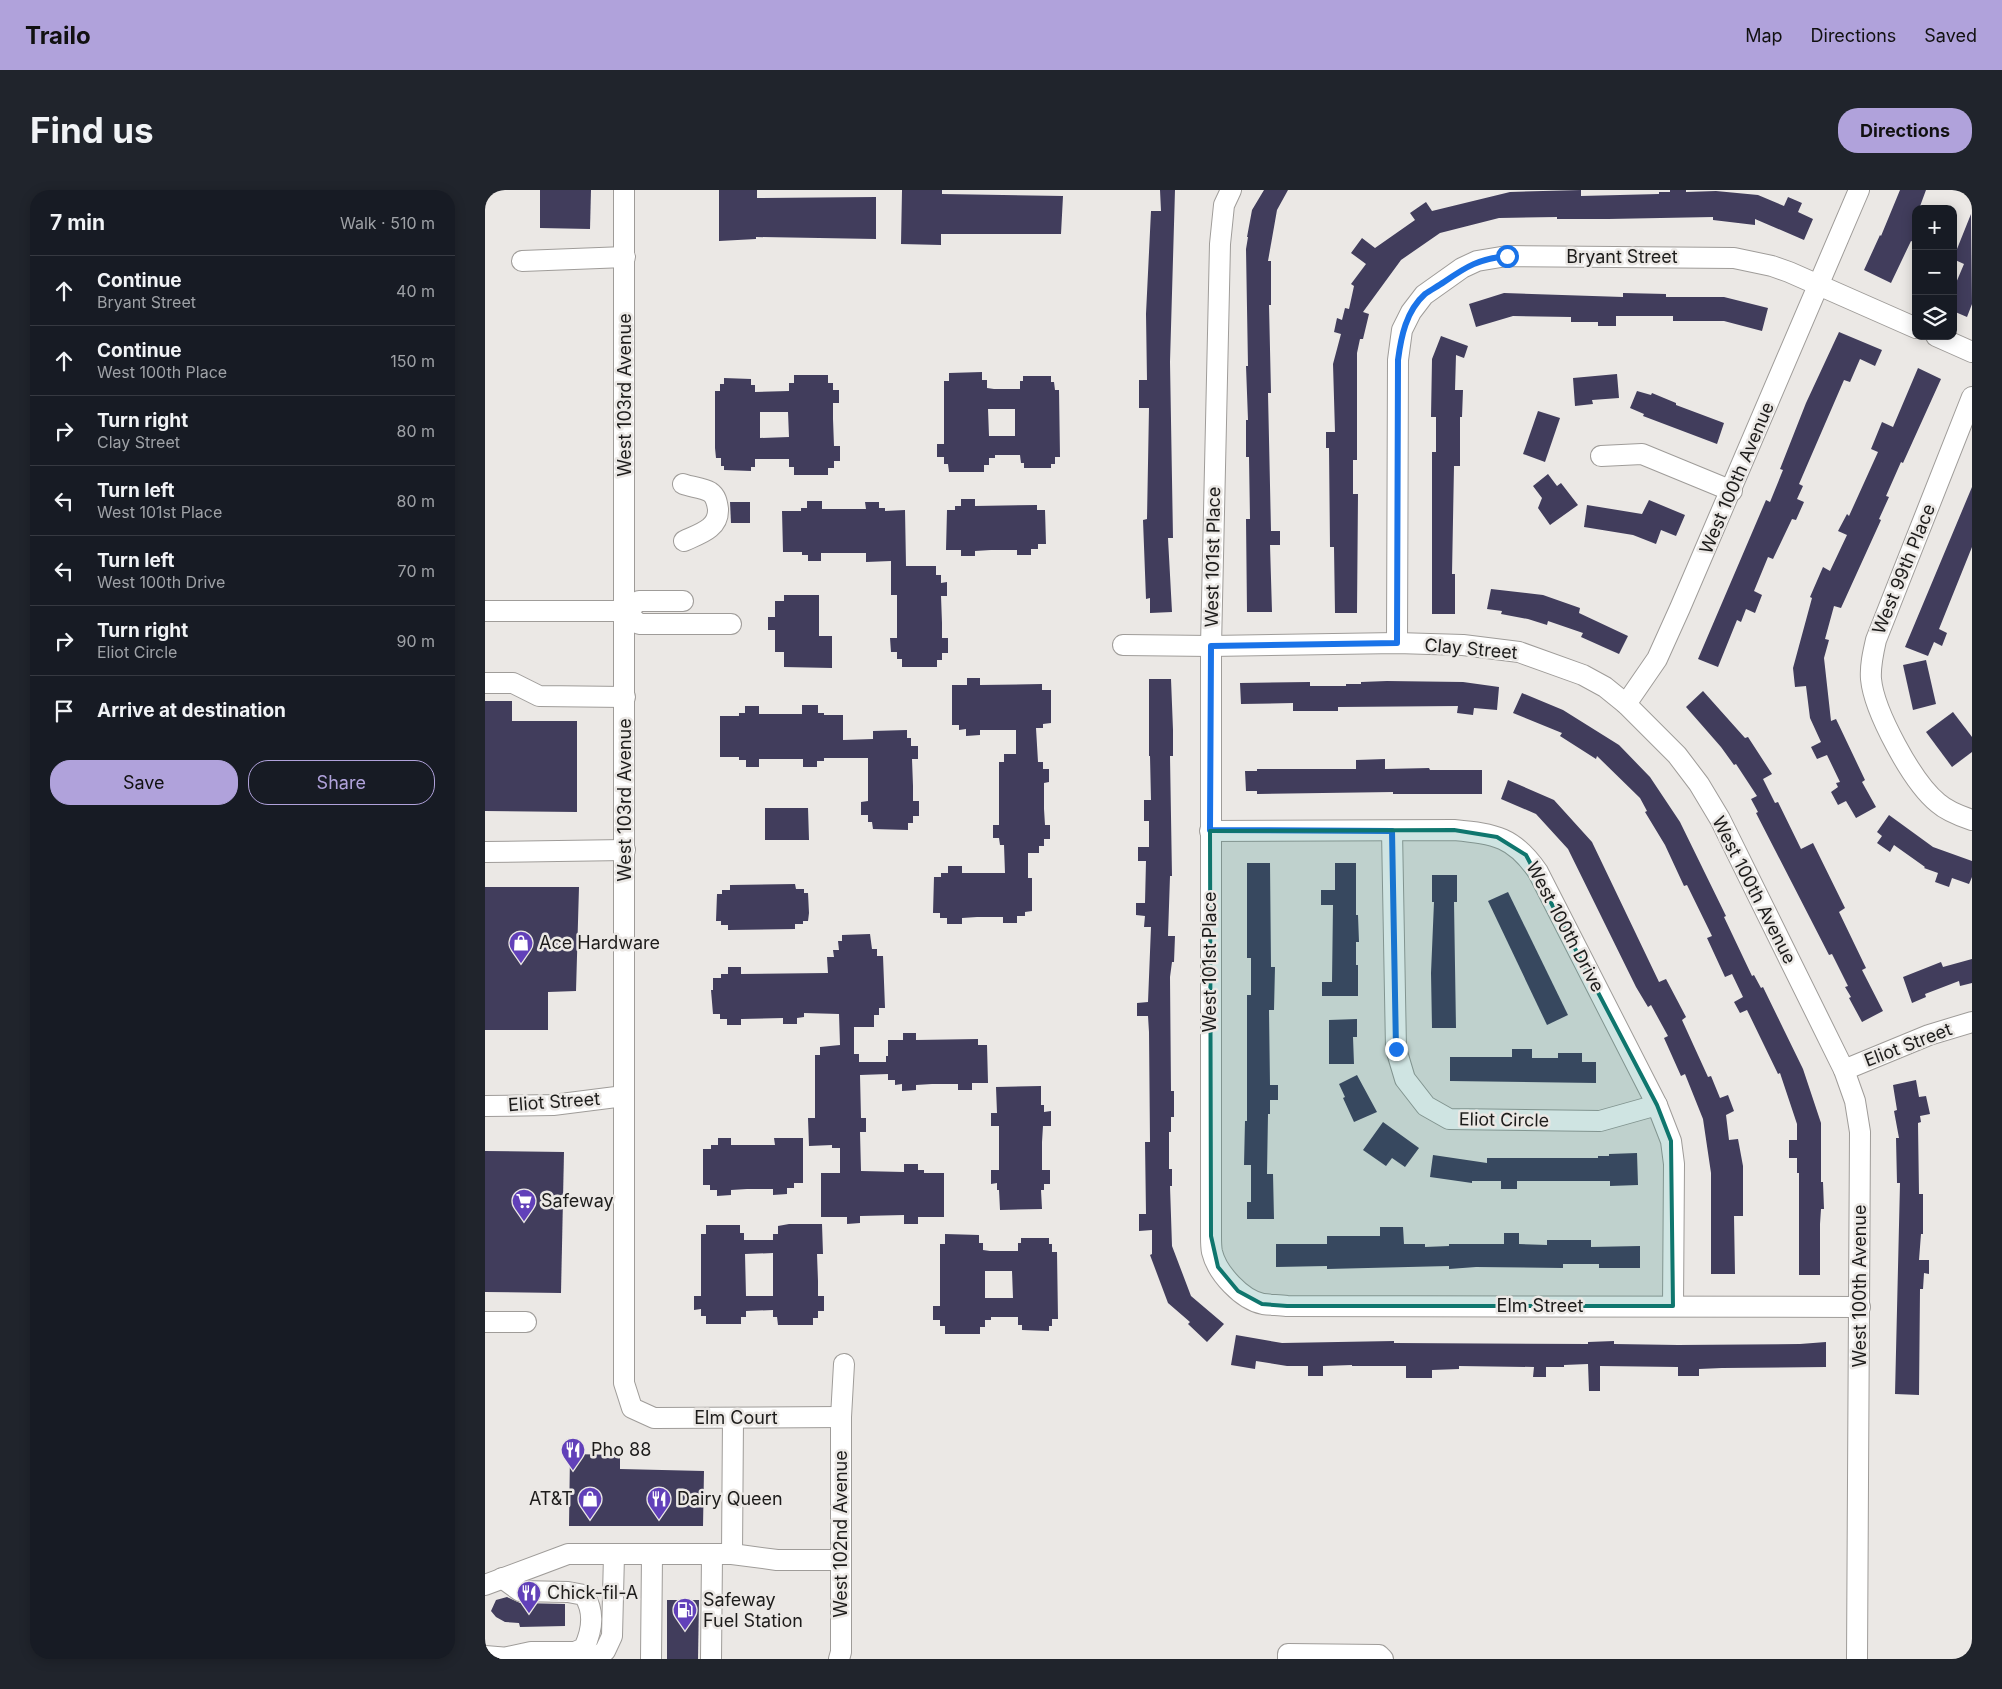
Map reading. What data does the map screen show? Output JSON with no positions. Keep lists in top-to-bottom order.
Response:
{
  "streets": {
    "street": [
      "Bryant Street",
      "West 103rd Avenue",
      "West 100th Avenue",
      "West 101st Place",
      "West 99th Place",
      "Clay Street",
      "West 100th Drive",
      "Eliot Street",
      "Eliot Circle",
      "Elm Street",
      "Elm Court",
      "West 102nd Avenue"
    ]
  },
  "crossings": [
    ["Bryant Street", "West 100th Avenue"],
    ["Bryant Street", "Clay Street"],
    ["West 103rd Avenue", "Eliot Street"],
    ["West 103rd Avenue", "Elm Court"],
    ["West 100th Avenue", "Clay Street"],
    ["West 100th Avenue", "Eliot Street"],
    ["West 100th Avenue", "Elm Street"],
    ["West 101st Place", "Clay Street"],
    ["West 101st Place", "West 100th Drive"],
    ["West 101st Place", "Elm Street"],
    ["West 100th Drive", "Eliot Circle"],
    ["West 100th Drive", "Elm Street"],
    ["Elm Court", "West 102nd Avenue"]
  ],
  "places": {
    "shop": ["Ace Hardware", "AT&T"],
    "supermarket": ["Safeway"],
    "restaurant": ["Pho 88", "Dairy Queen", "Chick-fil-A"],
    "fuel station": ["Safeway Fuel Station"]
  },
  "page": {
    "header": "Trailo",
    "nav": ["Map", "Directions", "Saved"],
    "buttons": [
      "Directions",
      ["Save", "Share"]
    ],
    "title": "Find us",
    "heading": ["7 min", "Walk · 510 m"],
    "map_buttons": ["+", "−"],
    "list": [
      ["Continue", "Bryant Street", "40 m"],
      ["Continue", "West 100th Place", "150 m"],
      ["Turn right", "Clay Street", "80 m"],
      ["Turn left", "West 101st Place", "80 m"],
      ["Turn left", "West 100th Drive", "70 m"],
      ["Turn right", "Eliot Circle", "90 m"],
      "Arrive at destination"
    ]
  }
}
